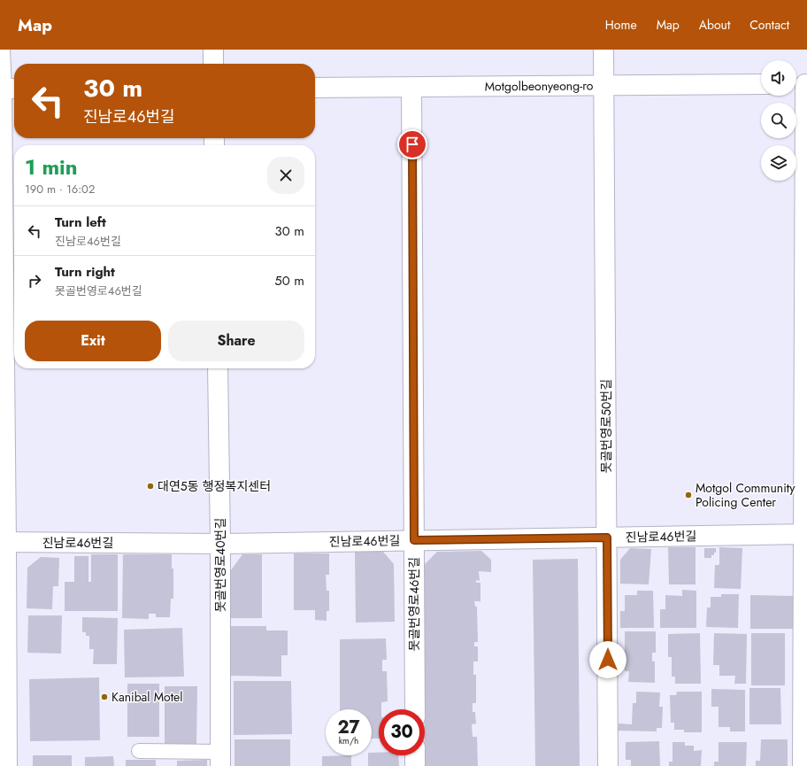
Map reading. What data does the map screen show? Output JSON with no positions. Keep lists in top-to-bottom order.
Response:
{
  "streets": {
    "street": [
      "Motgolbeonyeong-ro",
      "못골번영로50번길",
      "진남로46번길",
      "못골번영로40번길",
      "못골번영로46번길"
    ]
  },
  "crossings": [
    ["Motgolbeonyeong-ro", "못골번영로50번길"],
    ["Motgolbeonyeong-ro", "못골번영로46번길"],
    ["못골번영로50번길", "진남로46번길"],
    ["진남로46번길", "못골번영로40번길"],
    ["진남로46번길", "못골번영로46번길"]
  ],
  "places": ["대연5동 행정복지센터", "Motgol Community Policing Center", "Kanibal Motel"],
  "page": {
    "header": "Map",
    "nav": [
      "Home",
      "Map",
      "About",
      "Contact"
    ],
    "turn": ["30 m", "진남로46번길"],
    "heading": ["1 min", "190 m · 16:02"],
    "list": [
      {
        "name": "Turn left",
        "note": "진남로46번길",
        "value": "30 m"
      },
      {
        "name": "Turn right",
        "note": "못골번영로46번길",
        "value": "50 m"
      }
    ],
    "buttons": ["Exit", "Share"],
    "speed": "27 km/h",
    "limit": "30"
  }
}
